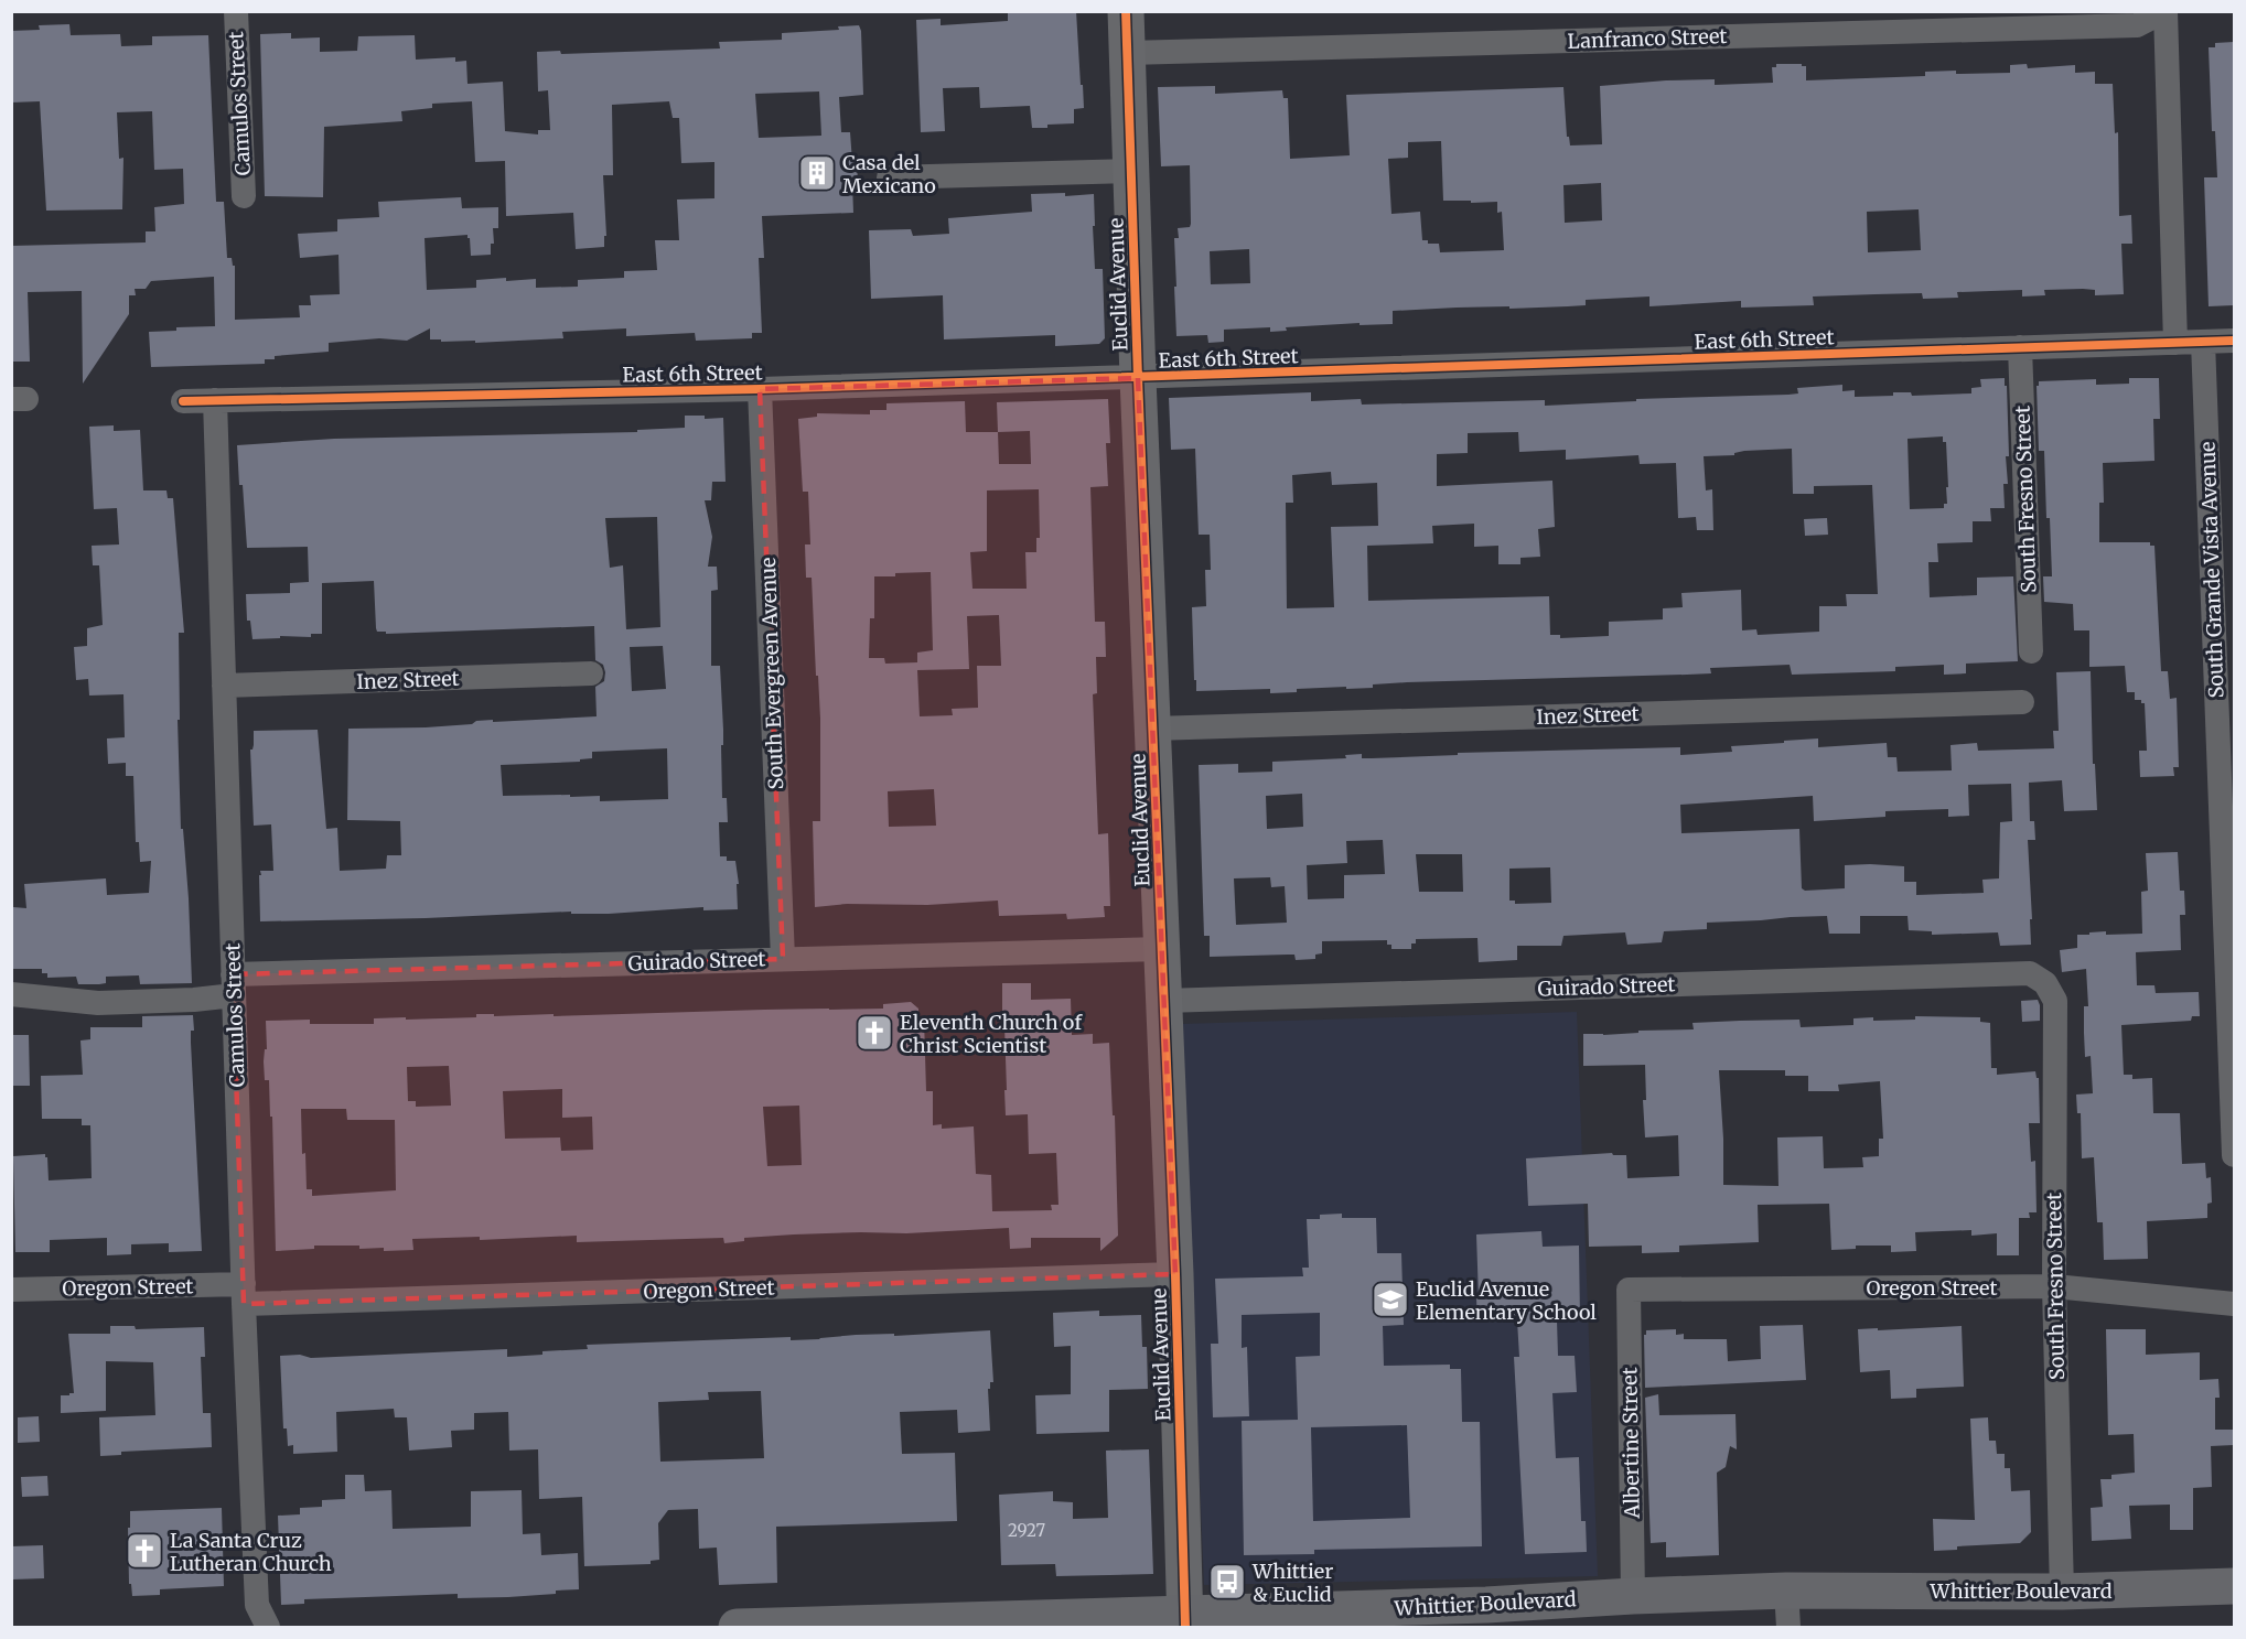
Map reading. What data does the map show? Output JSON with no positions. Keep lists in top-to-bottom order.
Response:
{
  "streets": {
    "main road": ["Whittier Boulevard"],
    "street": [
      "Lanfranco Street",
      "Camulos Street",
      "Euclid Avenue",
      "East 6th Street",
      "South Fresno Street",
      "South Grande Vista Avenue",
      "South Evergreen Avenue",
      "Inez Street",
      "Guirado Street",
      "Oregon Street",
      "Albertine Street"
    ]
  },
  "crossings": [
    ["Lanfranco Street", "Euclid Avenue"],
    ["Camulos Street", "East 6th Street"],
    ["Camulos Street", "Inez Street"],
    ["Camulos Street", "Guirado Street"],
    ["Camulos Street", "Oregon Street"],
    ["Euclid Avenue", "East 6th Street"],
    ["Euclid Avenue", "Inez Street"],
    ["Euclid Avenue", "Guirado Street"],
    ["Euclid Avenue", "Oregon Street"],
    ["Euclid Avenue", "Whittier Boulevard"],
    ["East 6th Street", "South Fresno Street"],
    ["East 6th Street", "South Grande Vista Avenue"],
    ["East 6th Street", "South Evergreen Avenue"],
    ["South Fresno Street", "Guirado Street"],
    ["South Fresno Street", "Oregon Street"],
    ["South Fresno Street", "Whittier Boulevard"],
    ["South Evergreen Avenue", "Guirado Street"],
    ["Oregon Street", "Albertine Street"],
    ["Albertine Street", "Whittier Boulevard"]
  ],
  "places": {
    "building": ["Casa del Mexicano"],
    "church": ["Eleventh Church of Christ Scientist", "La Santa Cruz Lutheran Church"],
    "school or university": ["Euclid Avenue Elementary School"],
    "bus stop": ["Whittier & Euclid"]
  },
  "house_numbers": ["2927"]
}
